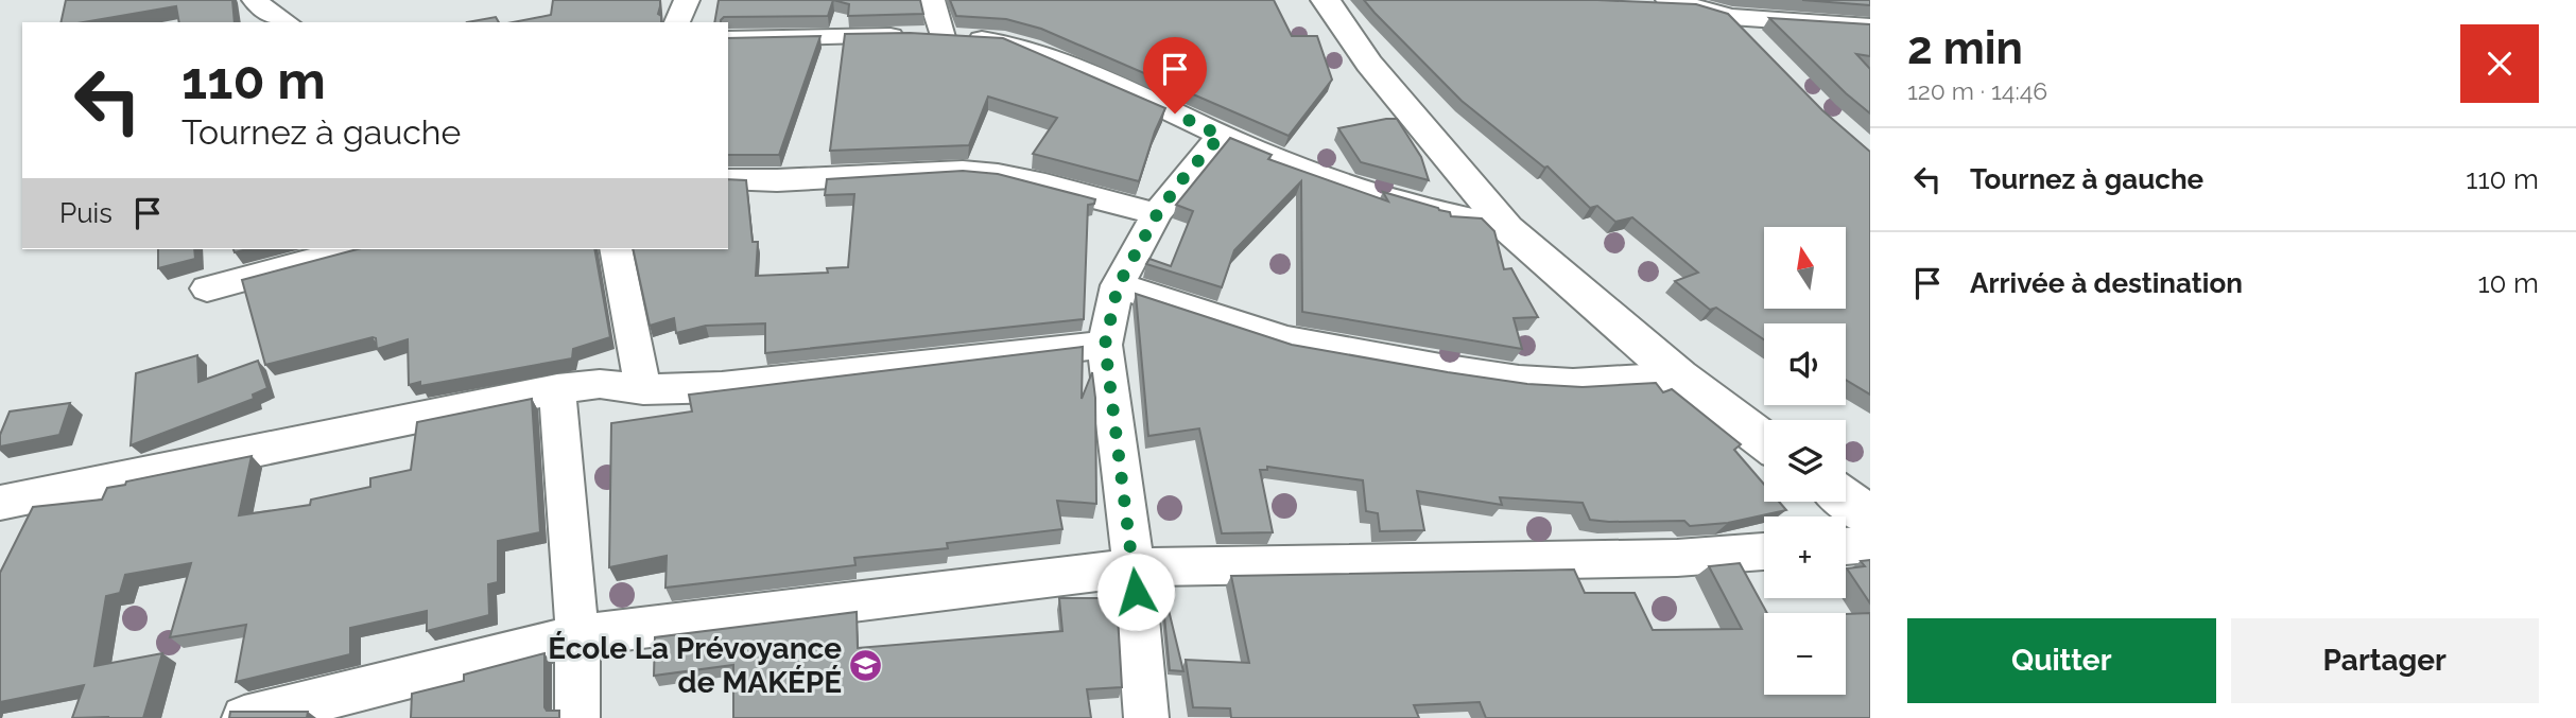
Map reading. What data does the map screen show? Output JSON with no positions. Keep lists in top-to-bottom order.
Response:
{
  "places": {
    "school or university": ["École La Prévoyance de MAKÉPÉ"]
  },
  "north": "top",
  "page": {
    "heading": ["2 min", "120 m · 14:46"],
    "turn": ["110 m", "Tournez à gauche"],
    "list": [
      {
        "name": "Tournez à gauche",
        "value": "110 m"
      },
      {
        "name": "Arrivée à destination",
        "value": "10 m"
      }
    ],
    "then": "Puis",
    "map_buttons": ["+", "−"],
    "buttons": ["Quitter", "Partager"]
  }
}
